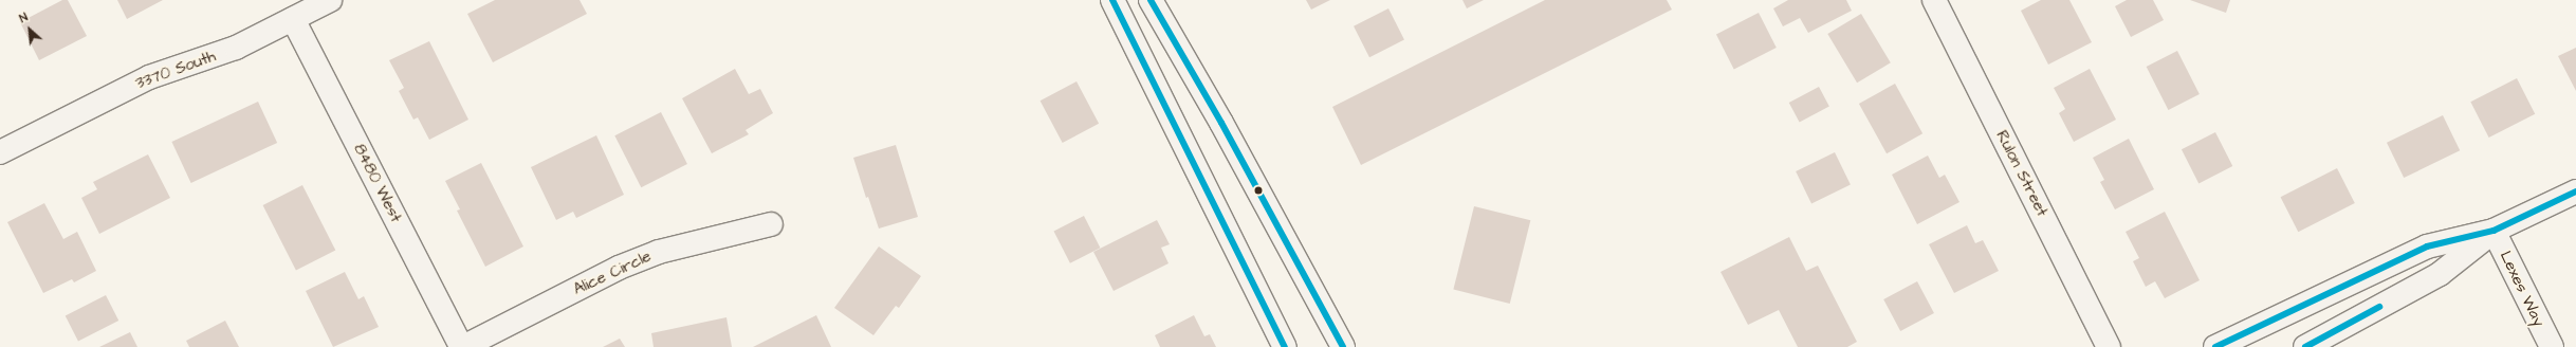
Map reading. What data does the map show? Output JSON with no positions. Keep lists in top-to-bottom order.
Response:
{
  "streets": {
    "street": [
      "3370 South",
      "Rulon Street",
      "8480 West",
      "Alice Circle",
      "Lexes Way"
    ]
  },
  "crossings": [
    ["3370 South", "8480 West"],
    ["8480 West", "Alice Circle"]
  ],
  "north": "top left"
}
